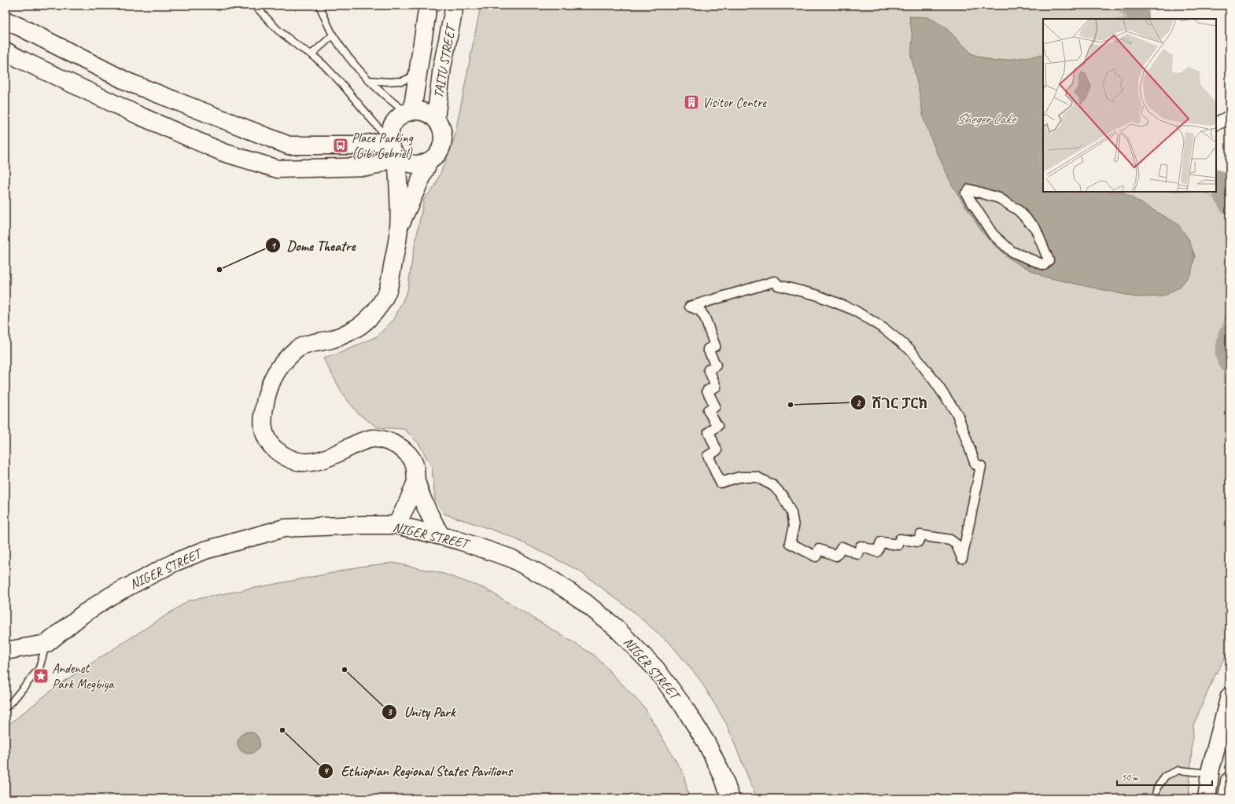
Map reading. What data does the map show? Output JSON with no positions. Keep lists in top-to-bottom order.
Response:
{
  "streets": {
    "main road": ["TAITU STREET", "NIGER STREET"]
  },
  "water": ["Sheger Lake"],
  "places": {
    "building": ["Visitor Centre"],
    "bus stop": ["Place Parking (Gibi Gebriel)"],
    "other": [
      "Dome Theatre",
      "ሸገር ፓርክ",
      "Unity Park",
      "Ethiopian Regional States Pavilions"
    ],
    "place": ["Andenet Park Megbiya"]
  },
  "scale_bar": "50 m"
}
